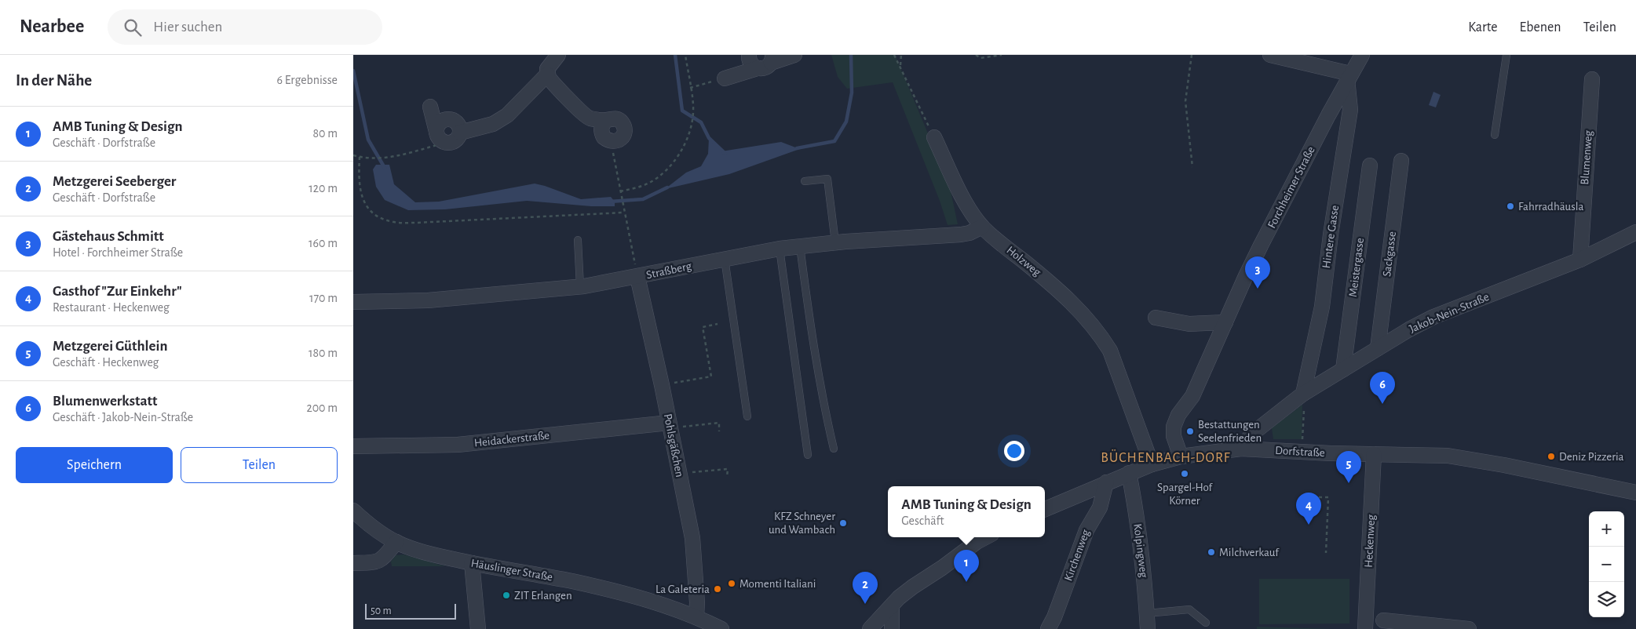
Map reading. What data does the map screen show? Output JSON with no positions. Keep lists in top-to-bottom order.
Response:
{
  "streets": {
    "street": [
      "Blumenweg",
      "Forchheimer Straße",
      "Hintere Gasse",
      "Sackgasse",
      "Holzweg",
      "Meistergasse",
      "Straßberg",
      "Jakob-Nein-Straße",
      "Heidackerstraße",
      "Pohlsgäßchen",
      "Dorfstraße",
      "Heckenweg",
      "Kolpingweg",
      "Kirchenweg",
      "Häuslinger Straße"
    ]
  },
  "crossings": [
    ["Blumenweg", "Jakob-Nein-Straße"],
    ["Forchheimer Straße", "Hintere Gasse"],
    ["Forchheimer Straße", "Dorfstraße"],
    ["Hintere Gasse", "Jakob-Nein-Straße"],
    ["Sackgasse", "Jakob-Nein-Straße"],
    ["Holzweg", "Straßberg"],
    ["Holzweg", "Dorfstraße"],
    ["Meistergasse", "Jakob-Nein-Straße"],
    ["Straßberg", "Pohlsgäßchen"],
    ["Jakob-Nein-Straße", "Dorfstraße"],
    ["Heidackerstraße", "Pohlsgäßchen"],
    ["Pohlsgäßchen", "Häuslinger Straße"],
    ["Dorfstraße", "Heckenweg"],
    ["Dorfstraße", "Kolpingweg"],
    ["Dorfstraße", "Kirchenweg"]
  ],
  "districts": ["BÜCHENBACH-DORF"],
  "places": [
    "Fahrradhäusla",
    "Bestattungen Seelenfrieden",
    "Deniz Pizzeria",
    "Spargel-Hof Körner",
    "KFZ Schneyer und Wambach",
    "Milchverkauf",
    "Momenti Italiani",
    "La Galeteria",
    "ZIT Erlangen"
  ],
  "scale_bar": "50 m",
  "page": {
    "header": "Nearbee",
    "search": "Hier suchen",
    "nav": ["Karte", "Ebenen", "Teilen"],
    "heading": ["In der Nähe", "6 Ergebnisse"],
    "list": [
      {
        "mark": "1",
        "name": "AMB Tuning & Design",
        "note": "Geschäft · Dorfstraße",
        "value": "80 m"
      },
      {
        "mark": "2",
        "name": "Metzgerei Seeberger",
        "note": "Geschäft · Dorfstraße",
        "value": "120 m"
      },
      {
        "mark": "3",
        "name": "Gästehaus Schmitt",
        "note": "Hotel · Forchheimer Straße",
        "value": "160 m"
      },
      {
        "mark": "4",
        "name": "Gasthof \"Zur Einkehr\"",
        "note": "Restaurant · Heckenweg",
        "value": "170 m"
      },
      {
        "mark": "5",
        "name": "Metzgerei Güthlein",
        "note": "Geschäft · Heckenweg",
        "value": "180 m"
      },
      {
        "mark": "6",
        "name": "Blumenwerkstatt",
        "note": "Geschäft · Jakob-Nein-Straße",
        "value": "200 m"
      }
    ],
    "pins": [
      "3",
      "6",
      "5",
      "4",
      "1",
      "2"
    ],
    "buttons": ["Speichern", "Teilen"],
    "popup": ["AMB Tuning & Design", "Geschäft"],
    "map_buttons": ["+", "−"],
    "scale": "50 m"
  }
}
